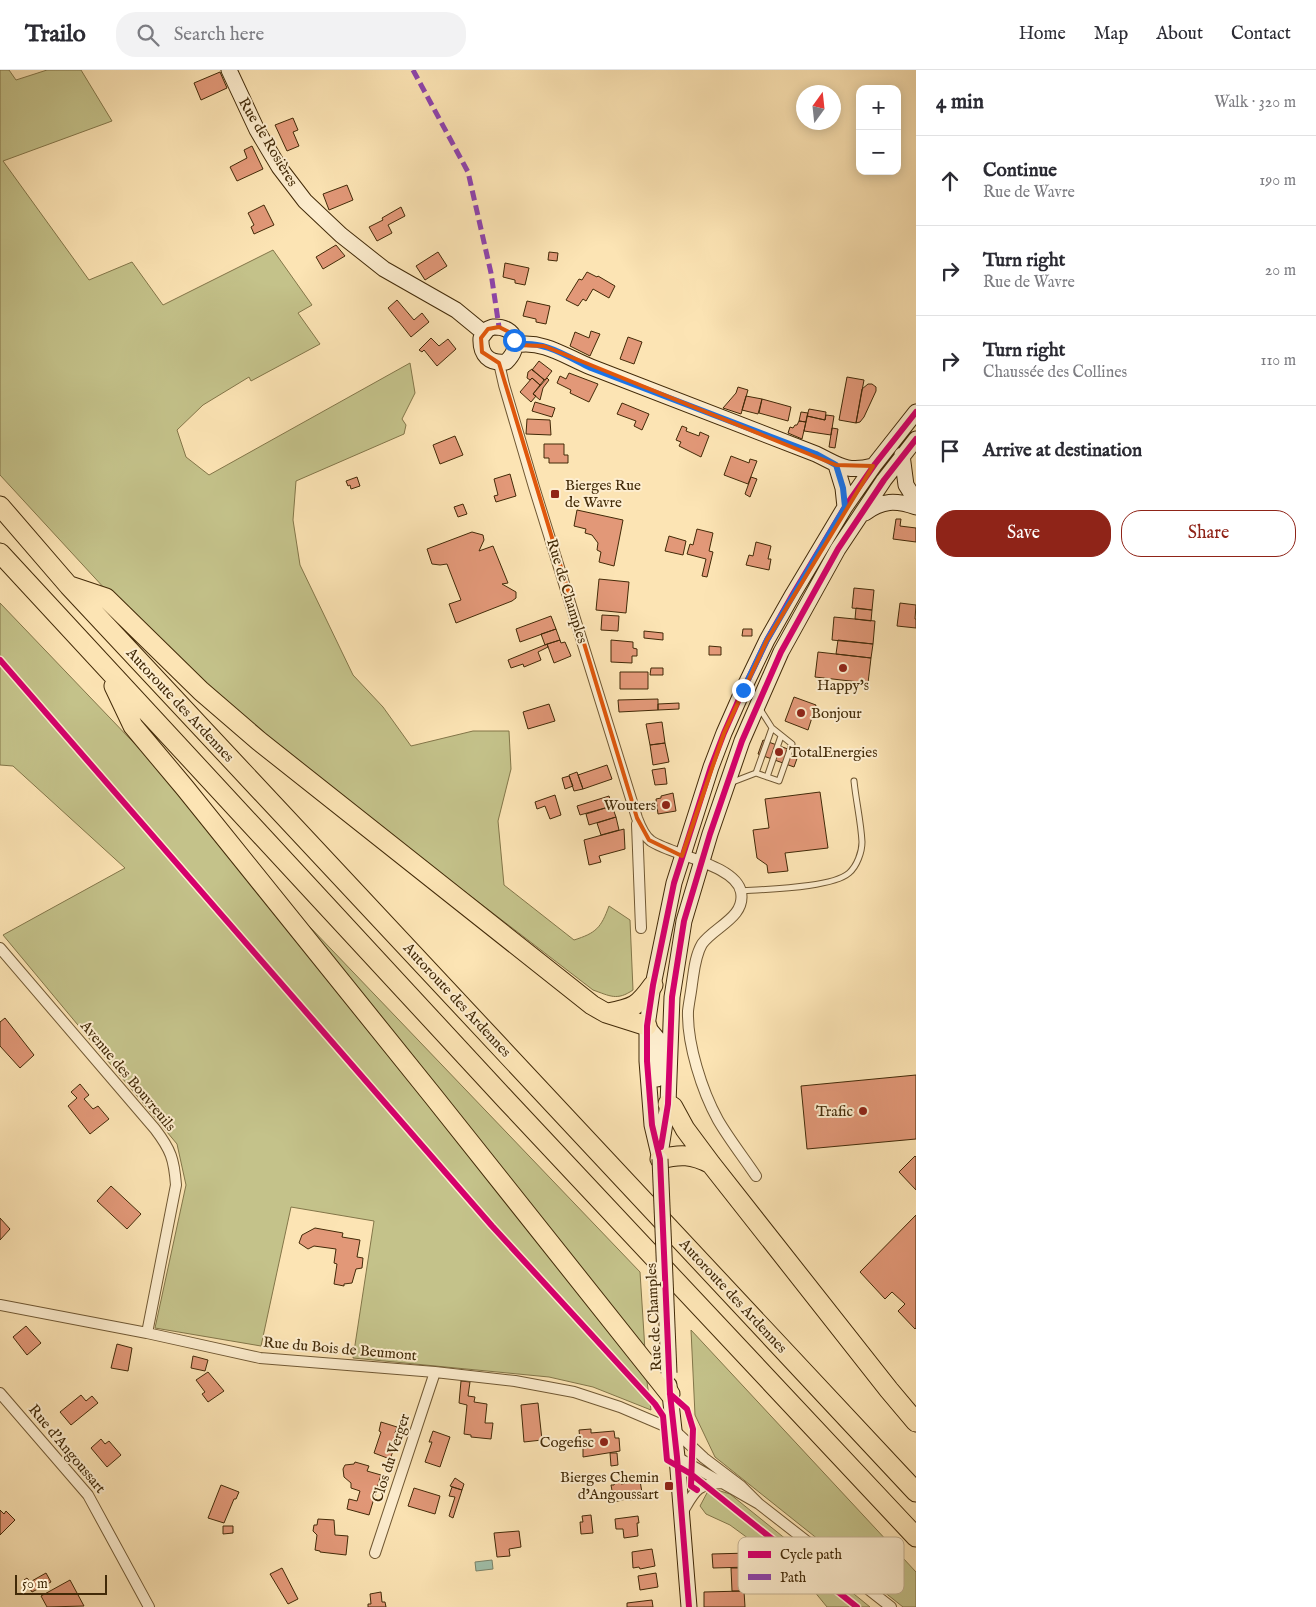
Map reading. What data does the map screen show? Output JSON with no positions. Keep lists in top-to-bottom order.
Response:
{
  "streets": {
    "highway": ["Autoroute des Ardennes"],
    "main road": ["Rue de Rosières", "Rue de Champles"],
    "street": [
      "Avenue des Bouvreuils",
      "Rue du Bois de Beumont",
      "Rue d'Angoussart",
      "Clos du Verger"
    ]
  },
  "crossings": [
    ["Rue de Rosières", "Rue de Champles"],
    ["Rue de Champles", "Rue du Bois de Beumont"],
    ["Avenue des Bouvreuils", "Rue du Bois de Beumont"],
    ["Rue du Bois de Beumont", "Clos du Verger"]
  ],
  "places": {
    "transit": ["Bierges Rue de Wavre", "Bierges Chemin d'Angoussart"],
    "other": [
      "Happy's",
      "Bonjour",
      "TotalEnergies",
      "Wouters",
      "Trafic",
      "Cogefisc"
    ]
  },
  "legend": ["Cycle path", "Path"],
  "scale_bar": "50 m",
  "north": "top",
  "page": {
    "header": "Trailo",
    "search": "Search here",
    "nav": [
      "Home",
      "Map",
      "About",
      "Contact"
    ],
    "heading": ["4 min", "Walk · 320 m"],
    "map_buttons": ["+", "−"],
    "list": [
      ["Continue", "Rue de Wavre", "190 m"],
      ["Turn right", "Rue de Wavre", "20 m"],
      ["Turn right", "Chaussée des Collines", "110 m"],
      "Arrive at destination"
    ],
    "buttons": ["Save", "Share"],
    "scale": "50 m"
  }
}
